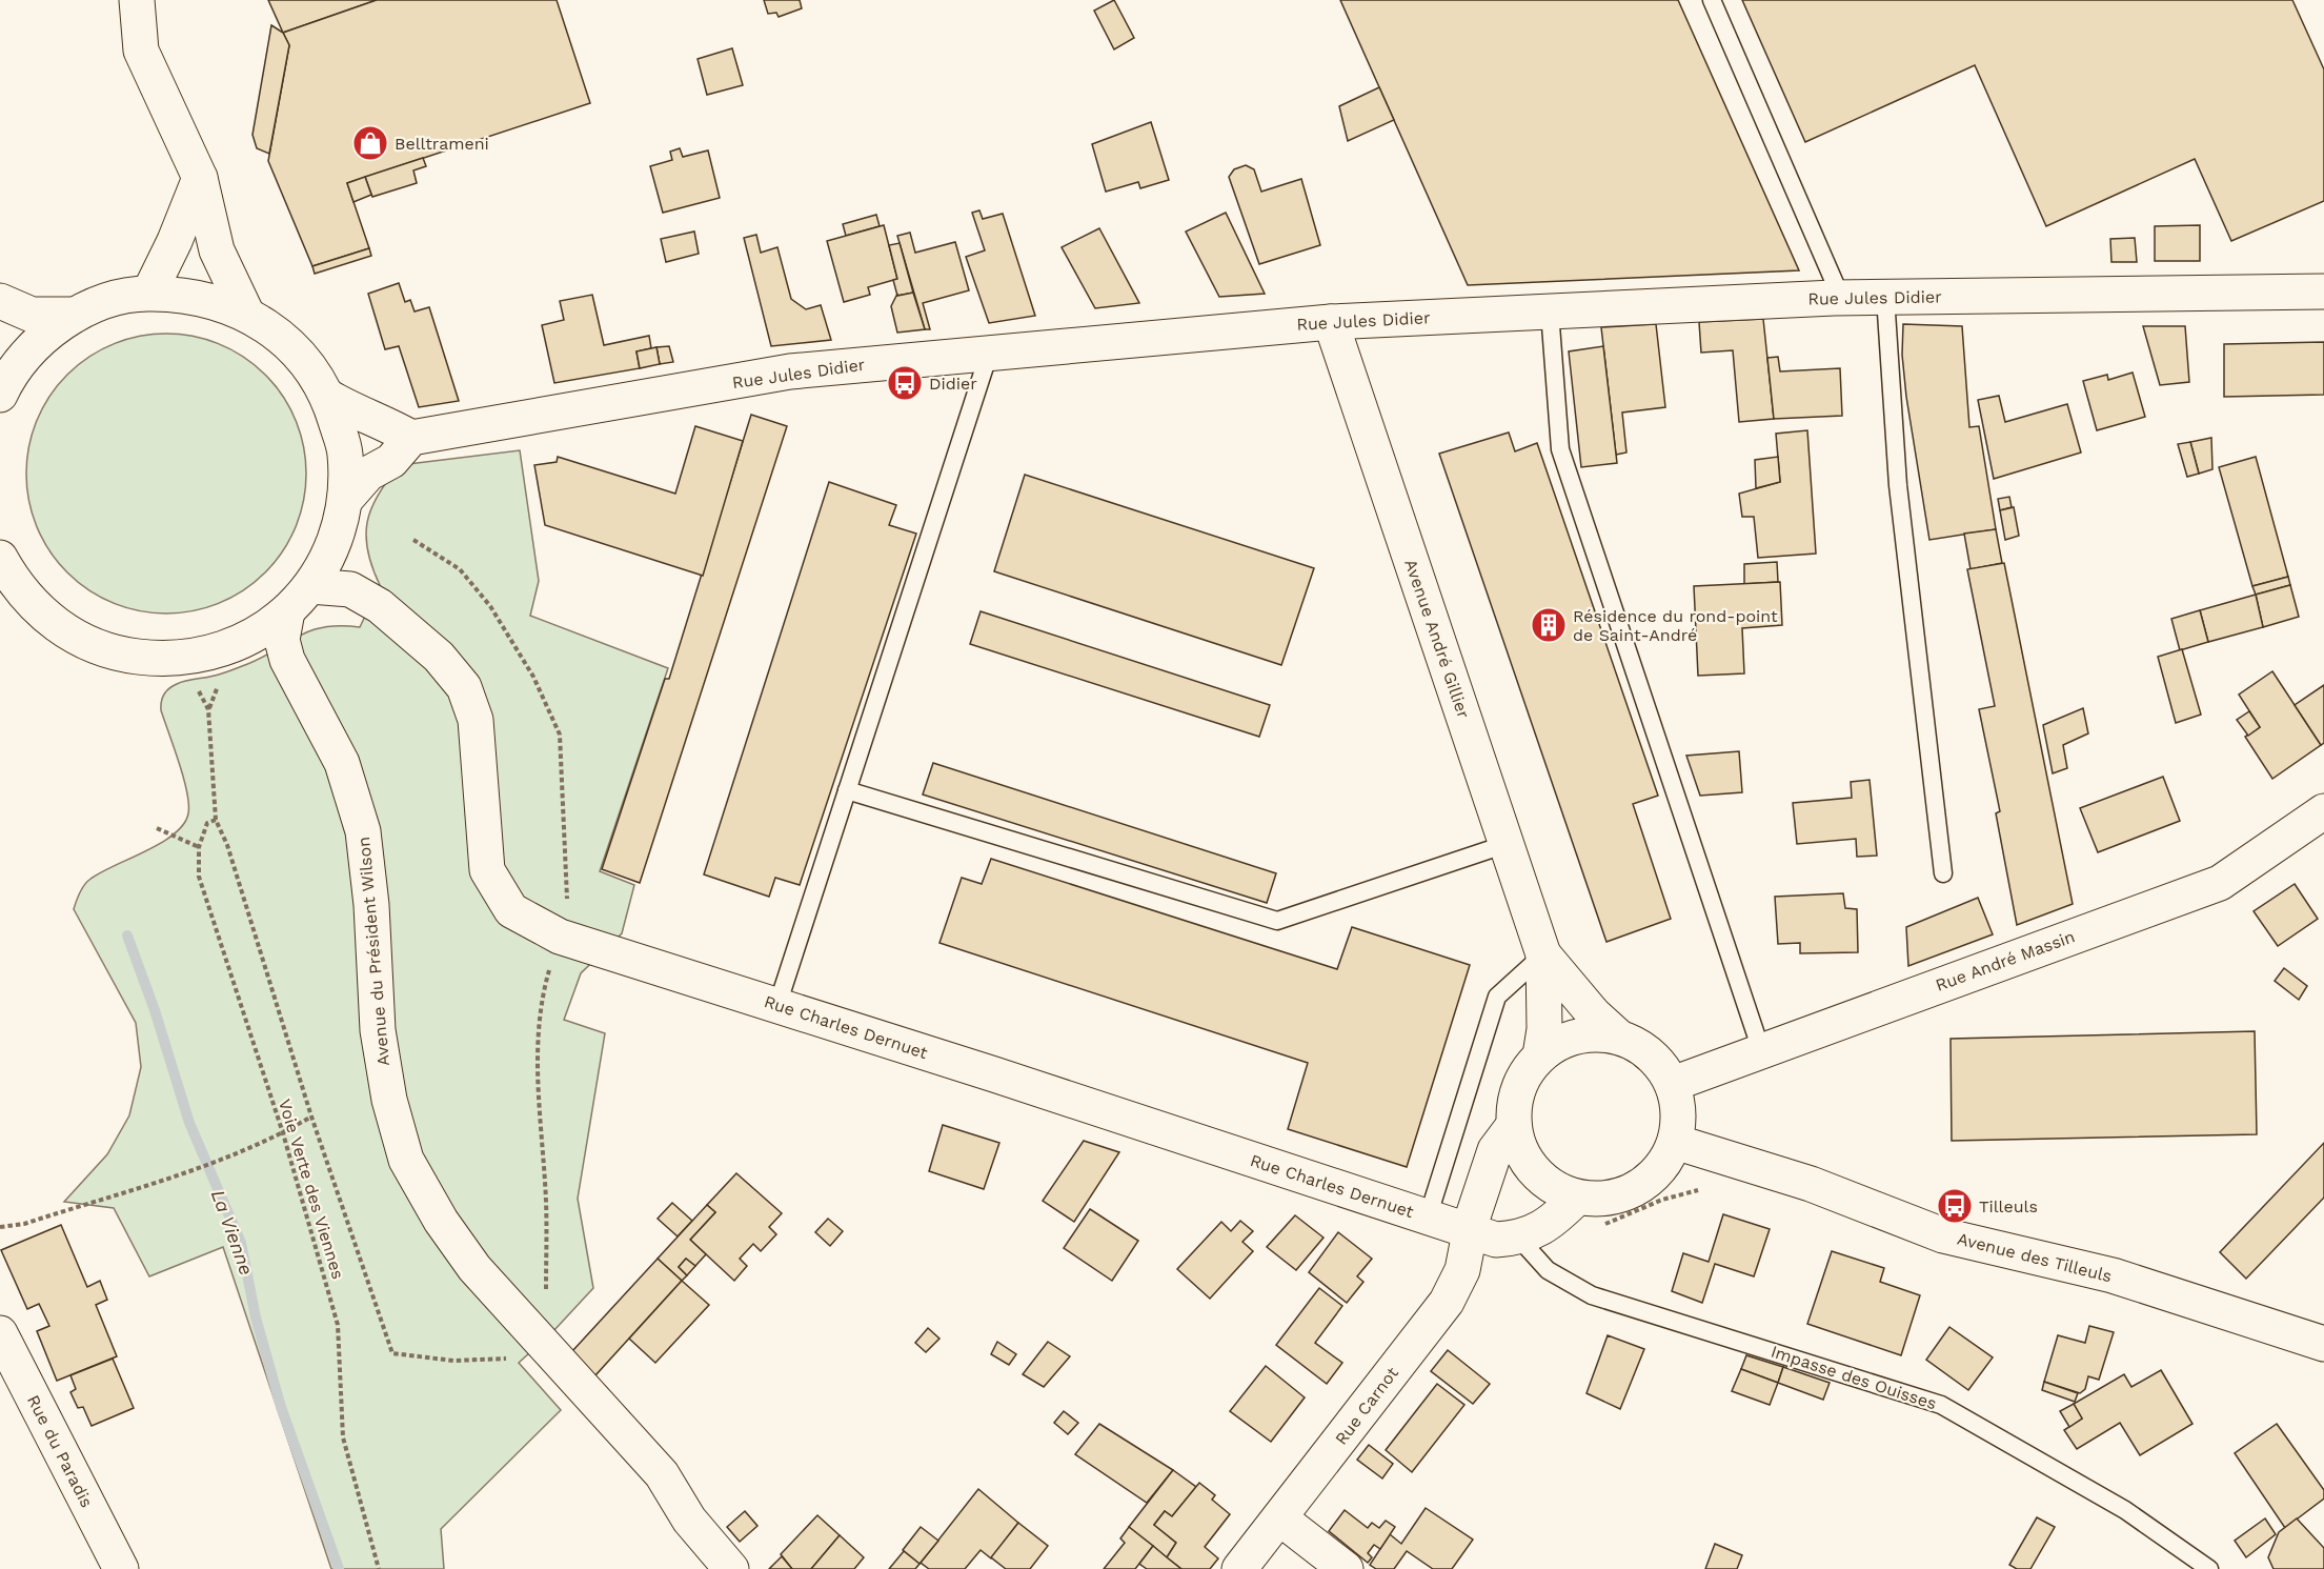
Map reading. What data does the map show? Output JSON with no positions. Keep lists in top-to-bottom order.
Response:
{
  "streets": {
    "street": [
      "Rue Jules Didier",
      "Avenue André Gillier",
      "Avenue du Président Wilson",
      "Rue André Massin",
      "Rue Charles Dernuet",
      "Avenue des Tilleuls",
      "Rue Carnot",
      "Rue du Paradis"
    ],
    "lane": ["Impasse des Ouisses"],
    "path": ["Voie Verte des Viennes"]
  },
  "crossings": [
    ["Rue Jules Didier", "Avenue André Gillier"],
    ["Avenue André Gillier", "Rue André Massin"],
    ["Avenue André Gillier", "Avenue des Tilleuls"],
    ["Avenue André Gillier", "Rue Carnot"],
    ["Rue André Massin", "Avenue des Tilleuls"],
    ["Rue André Massin", "Rue Carnot"],
    ["Rue Charles Dernuet", "Impasse des Ouisses"],
    ["Rue Charles Dernuet", "Rue Carnot"],
    ["Avenue des Tilleuls", "Rue Carnot"]
  ],
  "water": ["La Vienne"],
  "places": {
    "shop": ["Belltrameni"],
    "bus stop": ["Didier", "Tilleuls"],
    "building": ["Résidence du rond-point de Saint-André"]
  }
}
